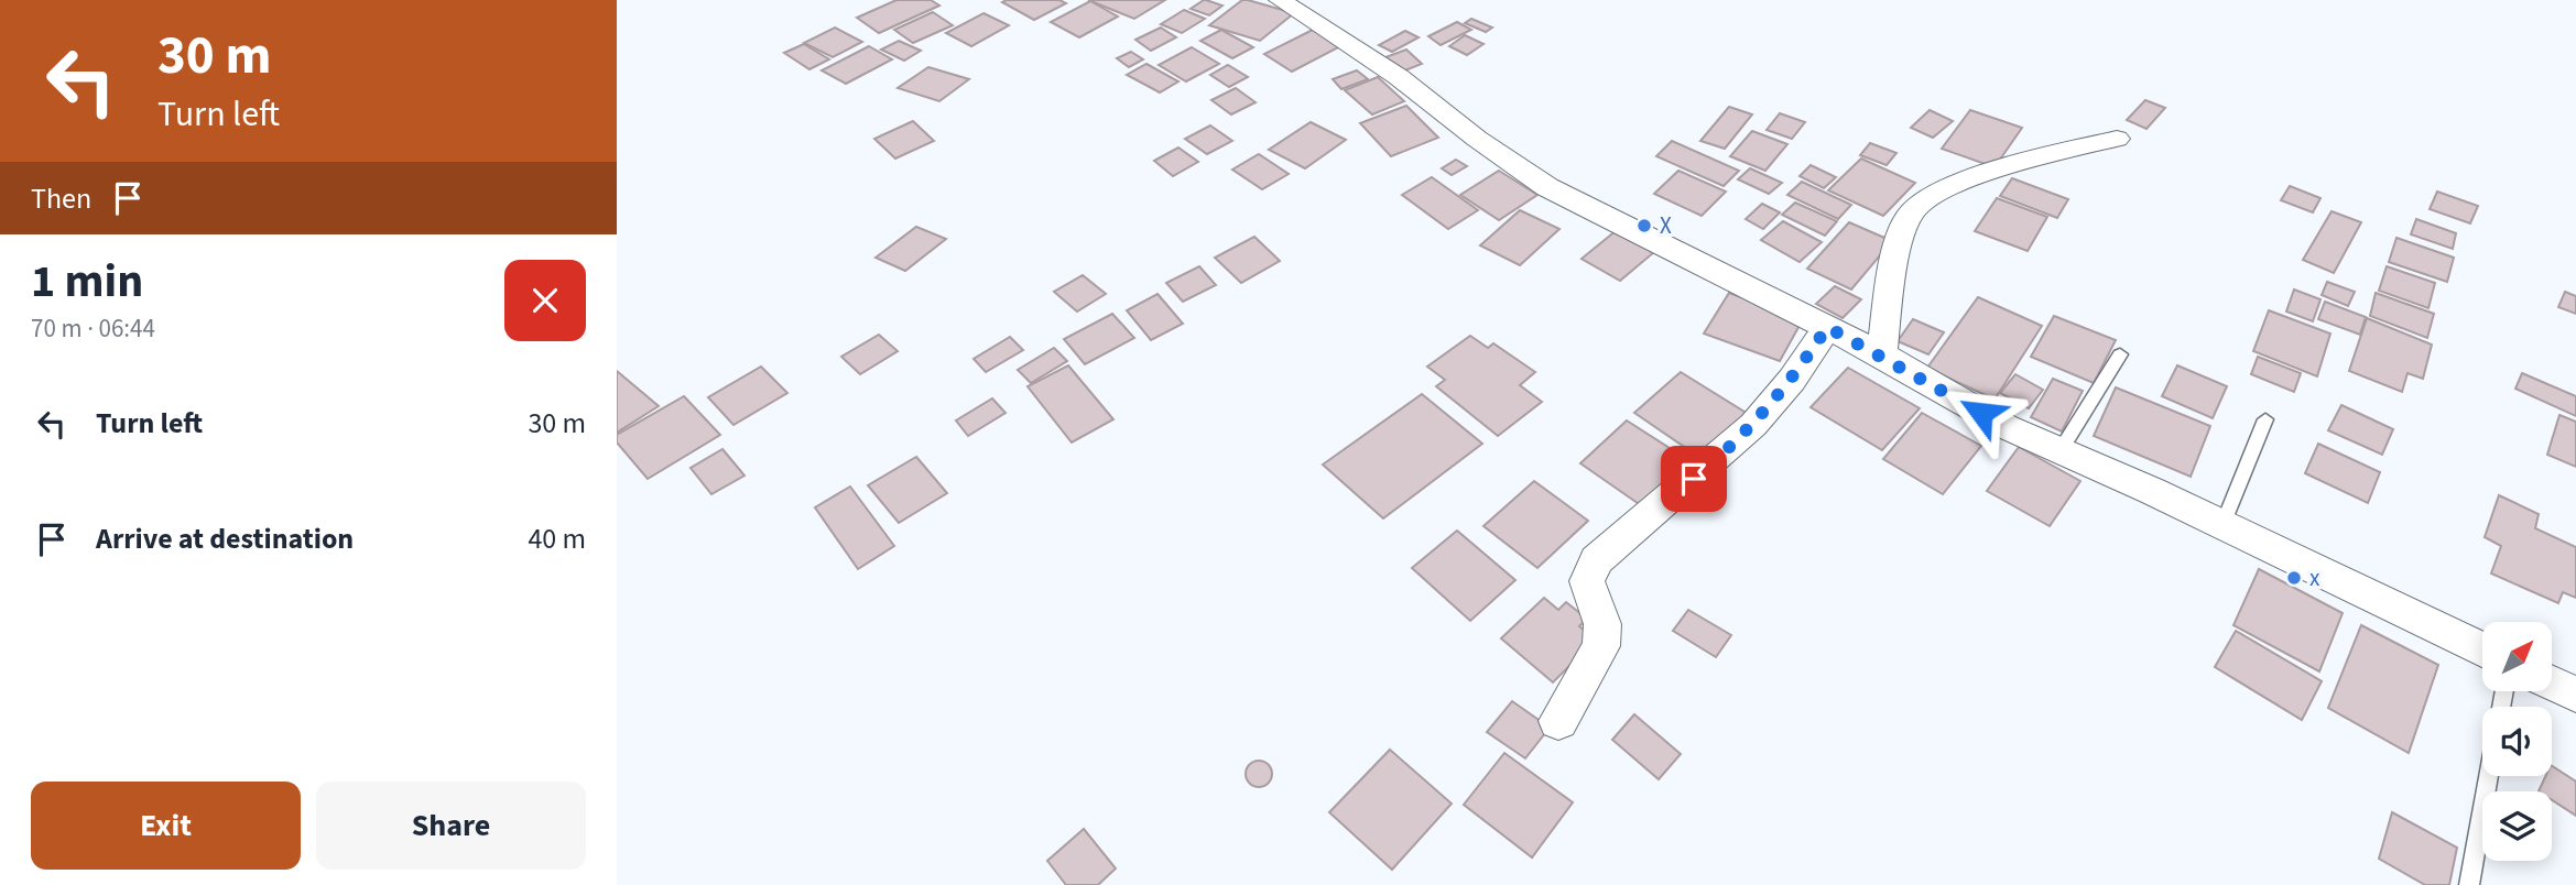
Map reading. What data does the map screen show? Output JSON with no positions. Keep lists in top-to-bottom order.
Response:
{
  "places": ["X", "x"],
  "north": "top right",
  "page": {
    "turn": ["30 m", "Turn left"],
    "then": "Then",
    "heading": ["1 min", "70 m · 06:44"],
    "list": [
      {
        "name": "Turn left",
        "value": "30 m"
      },
      {
        "name": "Arrive at destination",
        "value": "40 m"
      }
    ],
    "buttons": ["Exit", "Share"]
  }
}
